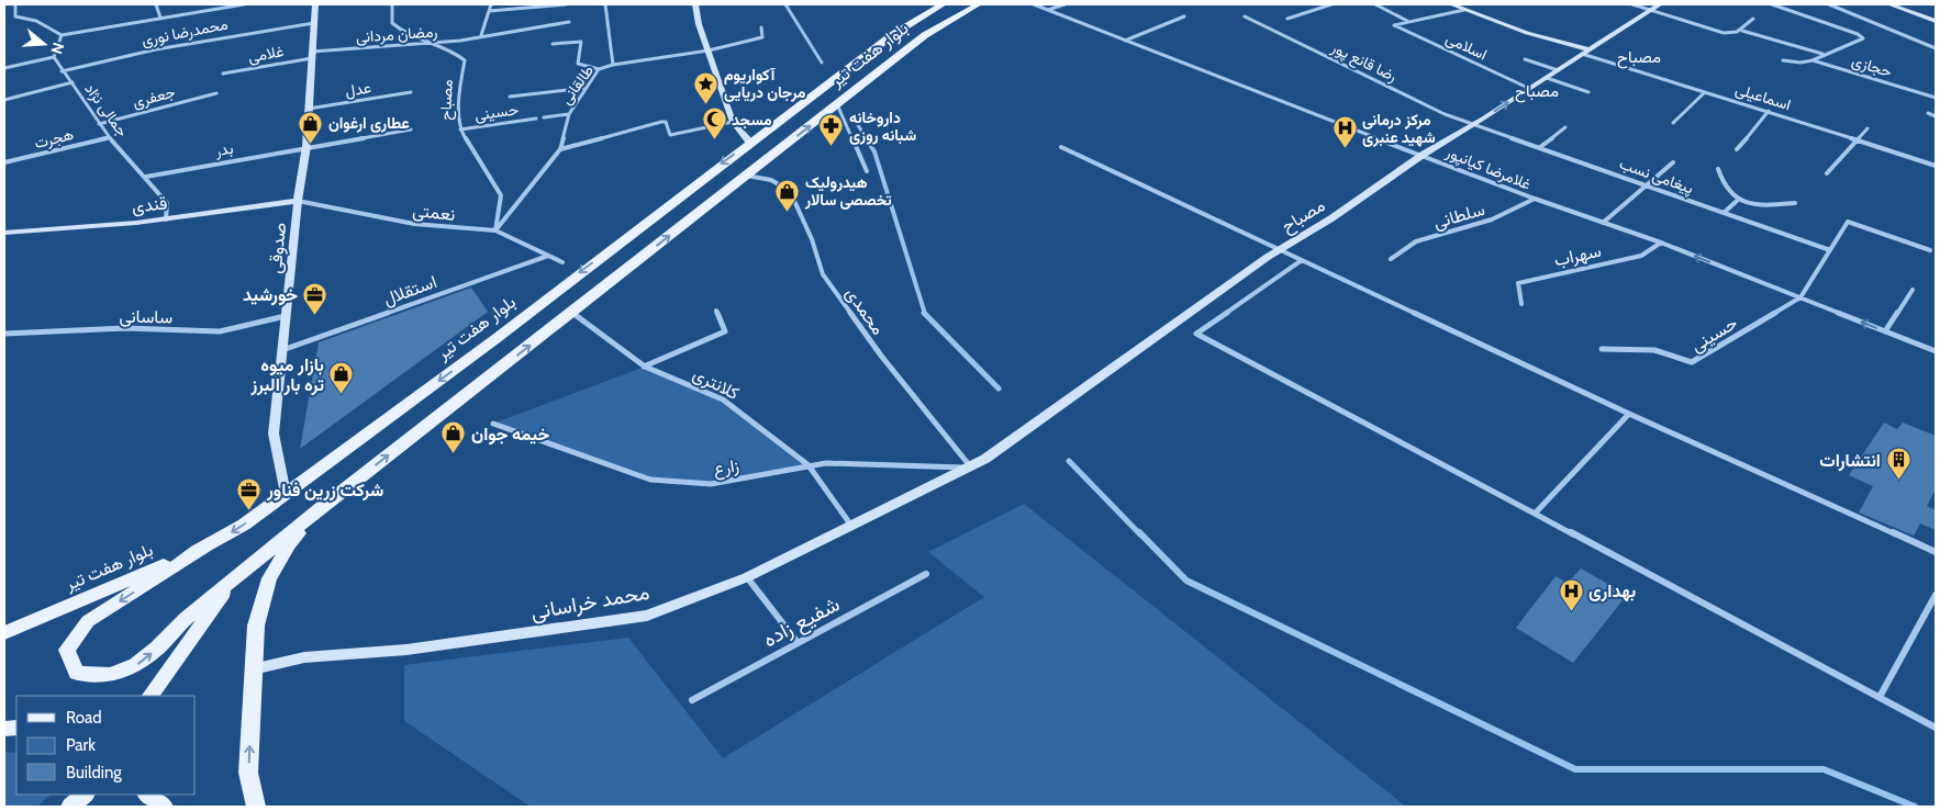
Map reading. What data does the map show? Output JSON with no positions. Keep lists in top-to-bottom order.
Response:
{
  "streets": {
    "main road": ["بلوار هفت تیر"],
    "street": [
      "محمدرضا نوری",
      "رمضان مردانی",
      "اسلامی",
      "غلامی",
      "رضا قانع پور",
      "حجازی",
      "طالقانی",
      "عدل",
      "جعفری",
      "اسماعیلی",
      "مصباح",
      "جمالی نژاد",
      "حسینی",
      "هجرت",
      "بدر",
      "غلامرضا کیانپور",
      "پیغامی نسب",
      "قندی",
      "نعمتی",
      "سلطانی",
      "صدوقی",
      "سهراب",
      "استقلال",
      "محمدی",
      "ساسانی",
      "کلانتری",
      "زارع",
      "محمد خراسانی",
      "شفیع زاده"
    ]
  },
  "crossings": [
    ["محمدرضا نوری", "جمالی نژاد"],
    ["محمدرضا نوری", "صدوقی"],
    ["رمضان مردانی", "غلامی"],
    ["رمضان مردانی", "مصباح"],
    ["رمضان مردانی", "صدوقی"],
    ["اسلامی", "مصباح"],
    ["غلامی", "صدوقی"],
    ["بلوار هفت تیر", "صدوقی"],
    ["بلوار هفت تیر", "محمدی"],
    ["بلوار هفت تیر", "کلانتری"],
    ["بلوار هفت تیر", "محمد خراسانی"],
    ["رضا قانع پور", "مصباح"],
    ["رضا قانع پور", "پیغامی نسب"],
    ["طالقانی", "مصباح"],
    ["طالقانی", "حسینی"],
    ["طالقانی", "نعمتی"],
    ["عدل", "صدوقی"],
    ["جعفری", "جمالی نژاد"],
    ["اسماعیلی", "مصباح"],
    ["مصباح", "حسینی"],
    ["مصباح", "غلامرضا کیانپور"],
    ["مصباح", "پیغامی نسب"],
    ["مصباح", "نعمتی"],
    ["مصباح", "محمدی"],
    ["مصباح", "زارع"],
    ["مصباح", "محمد خراسانی"],
    ["جمالی نژاد", "هجرت"],
    ["جمالی نژاد", "بدر"],
    ["جمالی نژاد", "قندی"],
    ["حسینی", "غلامرضا کیانپور"],
    ["بدر", "صدوقی"],
    ["غلامرضا کیانپور", "سلطانی"],
    ["غلامرضا کیانپور", "سهراب"],
    ["قندی", "نعمتی"],
    ["قندی", "صدوقی"],
    ["نعمتی", "صدوقی"],
    ["نعمتی", "استقلال"],
    ["صدوقی", "استقلال"],
    ["صدوقی", "ساسانی"],
    ["محمدی", "زارع"],
    ["محمدی", "محمد خراسانی"],
    ["کلانتری", "زارع"],
    ["کلانتری", "محمد خراسانی"],
    ["زارع", "محمد خراسانی"]
  ],
  "districts": ["مصباح", "مصباح"],
  "places": {
    "place": ["آکواریوم مرجان دریایی"],
    "mosque": ["مسجد"],
    "shop": [
      "عطاری ارغوان",
      "هیدرولیک تخصصی سالار",
      "بازار میوه تره بار البرز",
      "خیمه جوان"
    ],
    "pharmacy": ["داروخانه شبانه روزی"],
    "hospital": ["مرکز درمانی شهید عنبری", "بهداری"],
    "office": ["خورشید", "شرکت زرین فناور"],
    "building": ["انتشارات"]
  },
  "legend": ["Road", "Park", "Building"],
  "north": "right"
}
